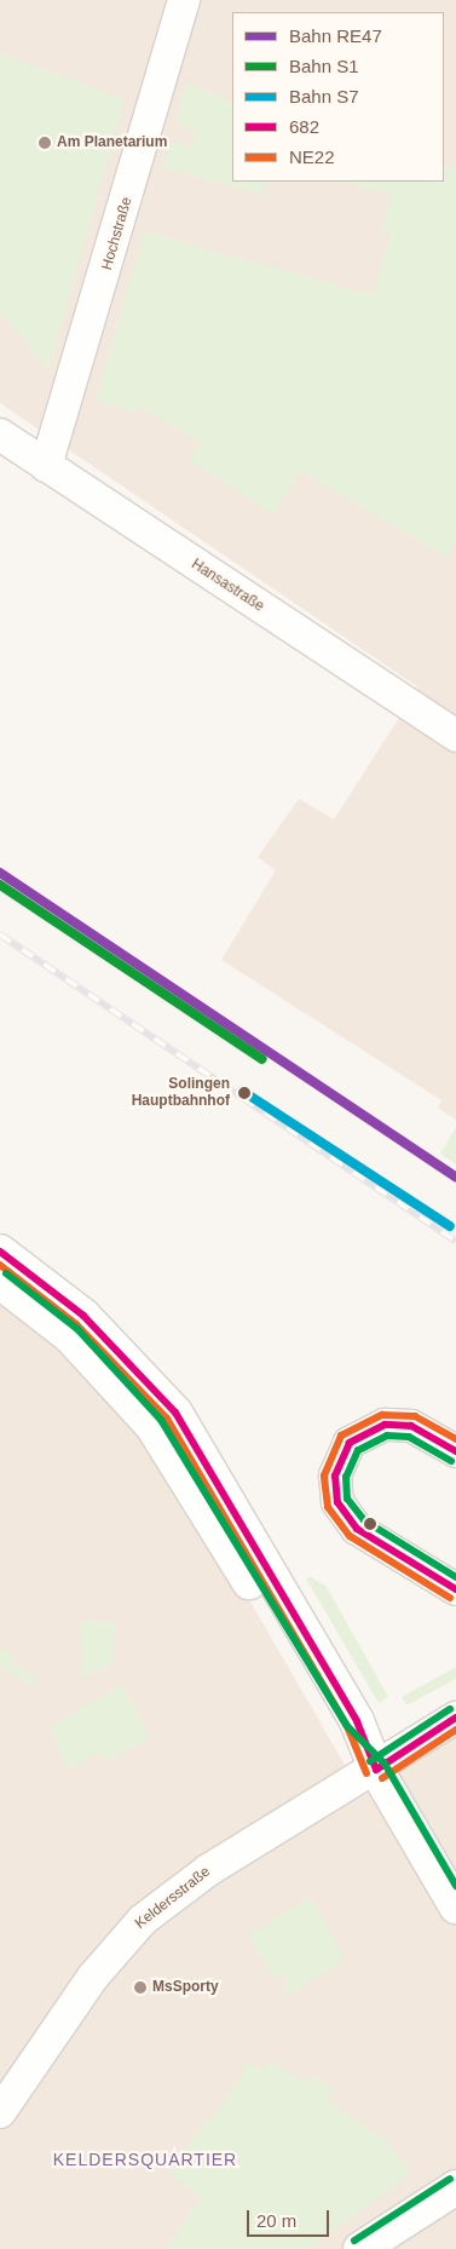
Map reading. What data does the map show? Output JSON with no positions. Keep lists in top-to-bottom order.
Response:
{
  "streets": {
    "street": ["Hochstraße", "Hansastraße", "Keldersstraße"]
  },
  "crossings": [
    ["Hochstraße", "Hansastraße"]
  ],
  "districts": ["KELDERSQUARTIER"],
  "places": ["Am Planetarium", "Solingen Hauptbahnhof", "MsSporty"],
  "lines": [
    "rail line RE47",
    "rail line S1",
    "rail line S7",
    "transit line 682",
    "transit line NE22"
  ],
  "legend": [
    "Bahn RE47",
    "Bahn S1",
    "Bahn S7",
    "682",
    "NE22"
  ],
  "scale_bar": "20 m"
}
